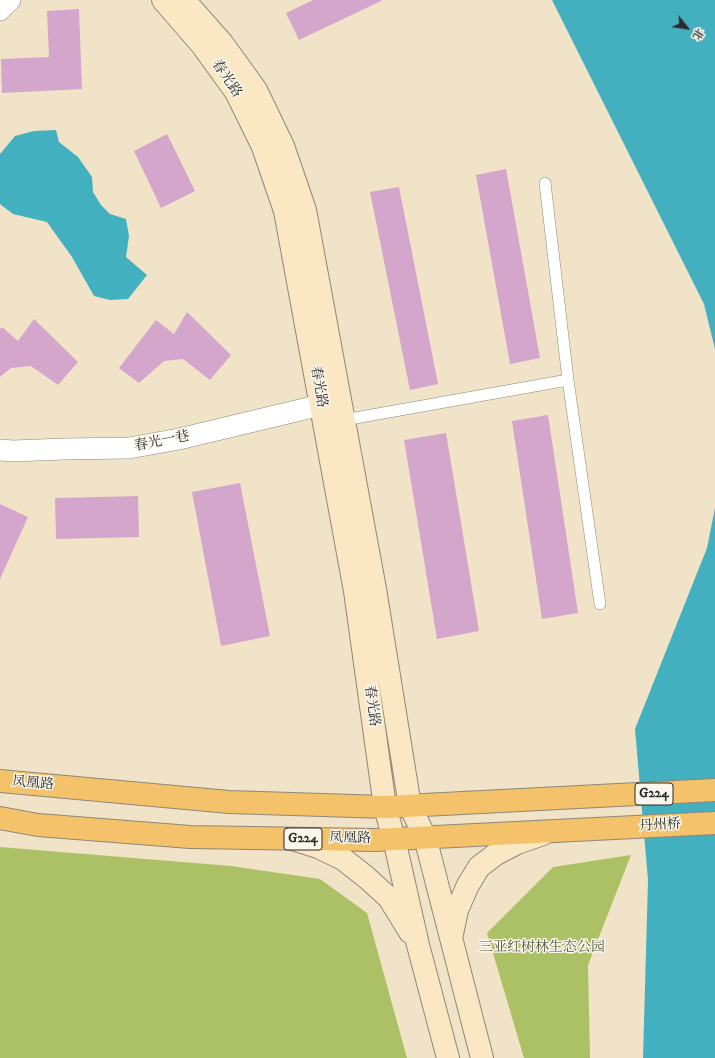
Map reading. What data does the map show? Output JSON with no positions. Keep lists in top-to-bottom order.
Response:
{
  "streets": {
    "highway": ["凤凰路", "G224", "丹州桥"],
    "main road": ["春光路"],
    "street": ["春光一巷"]
  },
  "crossings": [
    ["春光路", "春光一巷"],
    ["春光路", "凤凰路"],
    ["凤凰路", "丹州桥"]
  ],
  "parks": ["三亚红树林生态公园"],
  "north": "bottom right"
}
